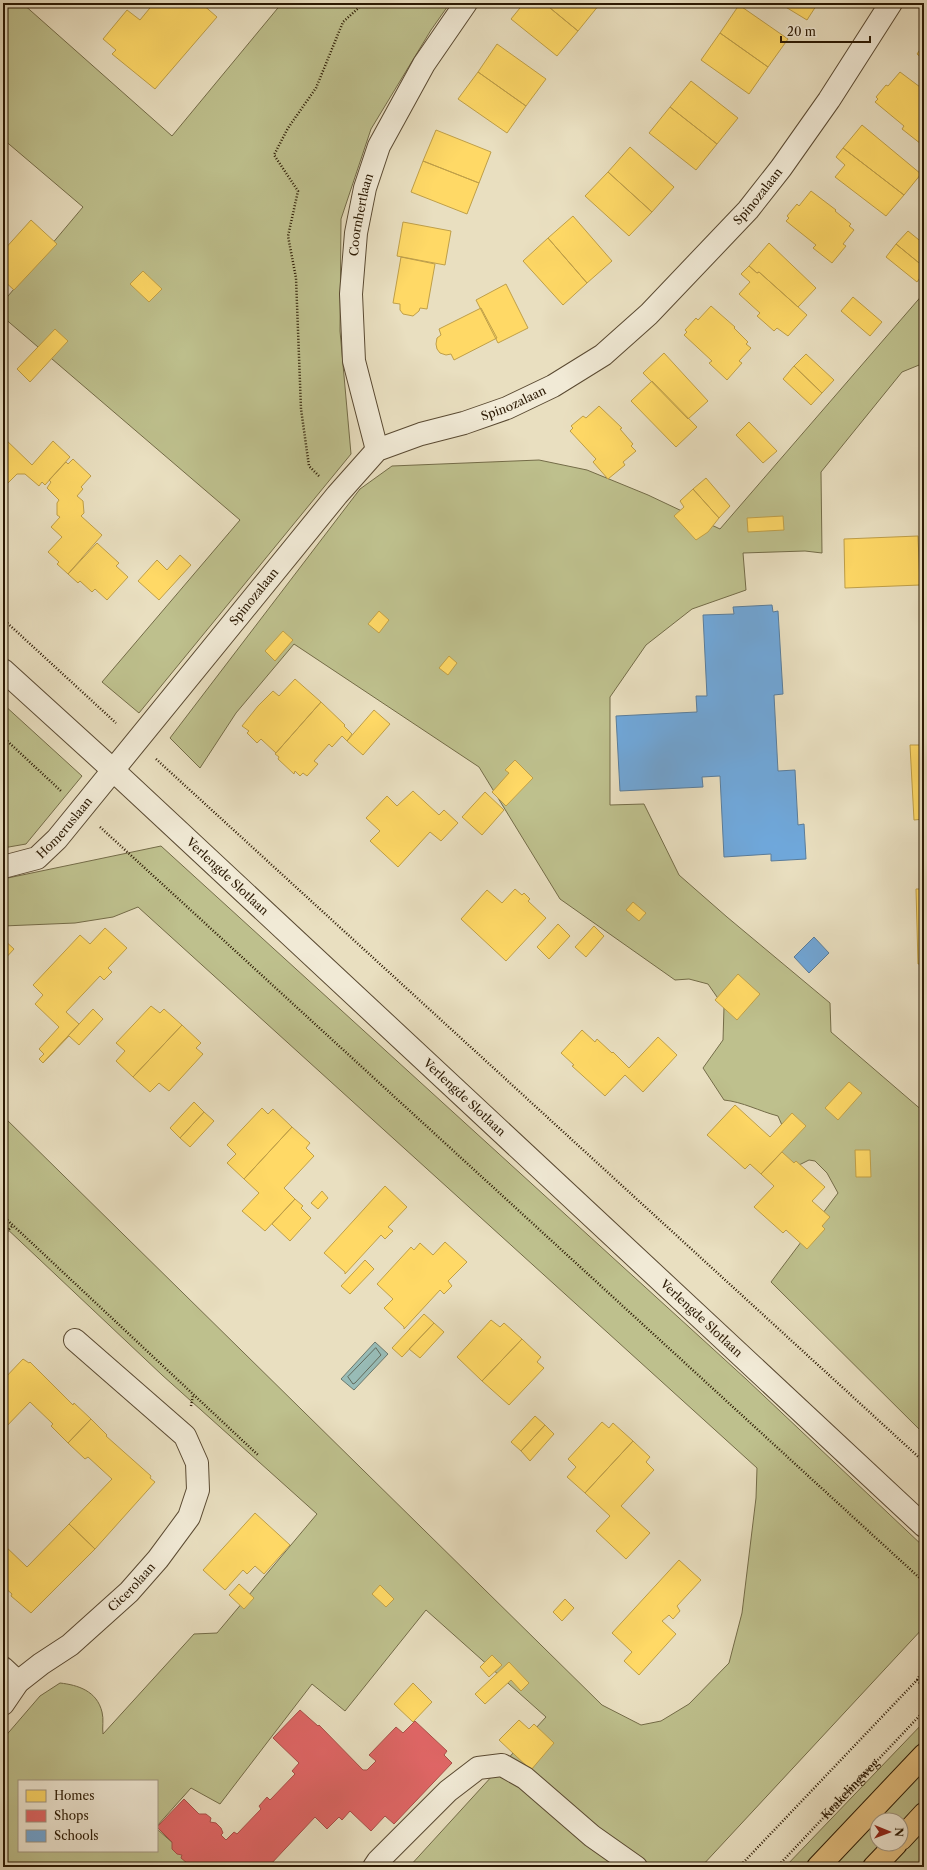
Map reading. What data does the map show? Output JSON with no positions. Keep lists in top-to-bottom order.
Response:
{
  "streets": {
    "street": [
      "Spinozalaan",
      "Coornhertlaan",
      "Homeruslaan",
      "Verlengde Slotlaan",
      "Cicerolaan"
    ],
    "path": ["Krakelingweg"]
  },
  "crossings": [
    ["Spinozalaan", "Coornhertlaan"],
    ["Spinozalaan", "Homeruslaan"],
    ["Spinozalaan", "Verlengde Slotlaan"],
    ["Homeruslaan", "Verlengde Slotlaan"]
  ],
  "legend": ["Homes", "Shops", "Schools"],
  "scale_bar": "20 m",
  "north": "right"
}
